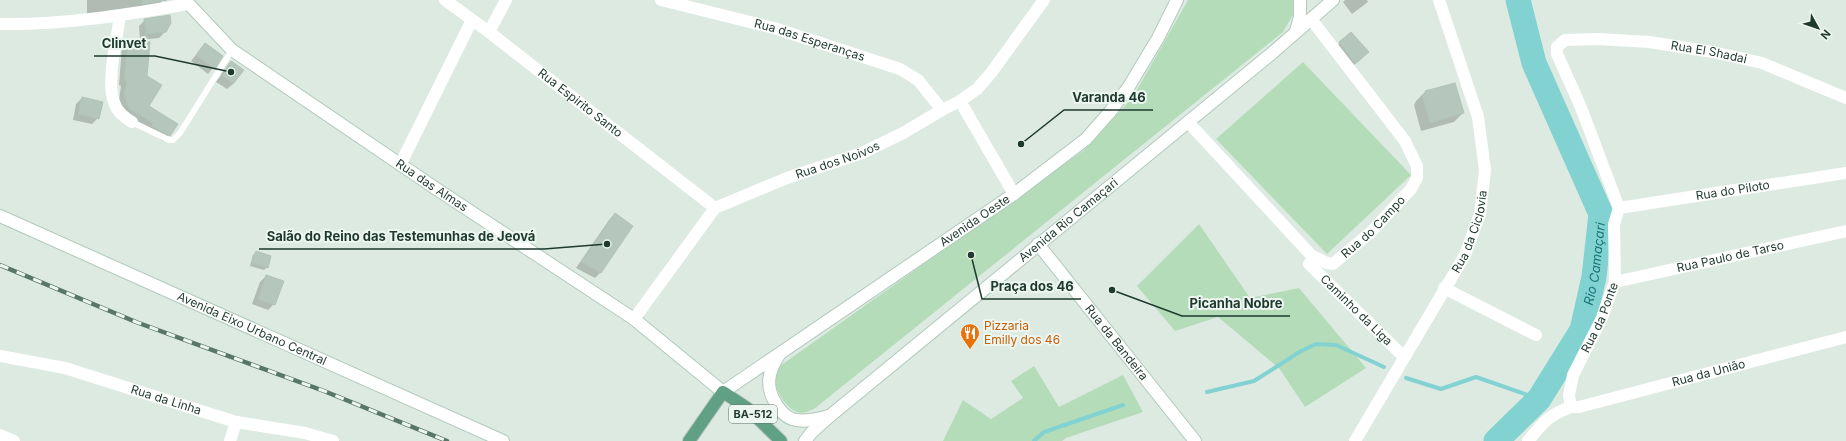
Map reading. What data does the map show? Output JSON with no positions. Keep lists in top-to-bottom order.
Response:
{
  "streets": {
    "main road": ["BA-512"],
    "street": [
      "Rua das Esperanças",
      "Rua El Shadai",
      "Rua Espirito Santo",
      "Rua dos Noivos",
      "Rua das Almas",
      "Rua do Piloto",
      "Avenida Oeste",
      "Avenida Rio Camaçari",
      "Rua do Campo",
      "Rua da Ciclovia",
      "Rua Paulo de Tarso",
      "Caminho da Liga",
      "Rua da Ponte",
      "Avenida Eixo Urbano Central",
      "Rua da Bandeira",
      "Rua da União",
      "Rua da Linha"
    ]
  },
  "crossings": [
    ["Rua das Esperanças", "Rua dos Noivos"],
    ["Rua El Shadai", "Rua do Piloto"],
    ["Rua El Shadai", "Rua da Ponte"],
    ["Rua Espirito Santo", "Rua dos Noivos"],
    ["Rua das Almas", "Avenida Oeste"],
    ["Rua das Almas", "BA-512"],
    ["Rua do Piloto", "Rua da Ponte"],
    ["Avenida Oeste", "BA-512"],
    ["Avenida Rio Camaçari", "Rua do Campo"],
    ["Avenida Rio Camaçari", "Rua da Bandeira"],
    ["Rua da Ciclovia", "Caminho da Liga"],
    ["Rua Paulo de Tarso", "Rua da Ponte"],
    ["Rua da Ponte", "Rua da União"]
  ],
  "water": ["Rio Camaçari"],
  "places": {
    "other": [
      "Clinvet",
      "Varanda 46",
      "Salão do Reino das Testemunhas de Jeová",
      "Praça dos 46",
      "Picanha Nobre"
    ],
    "restaurant": ["Pizzaria Emilly dos 46"]
  },
  "north": "bottom right"
}
